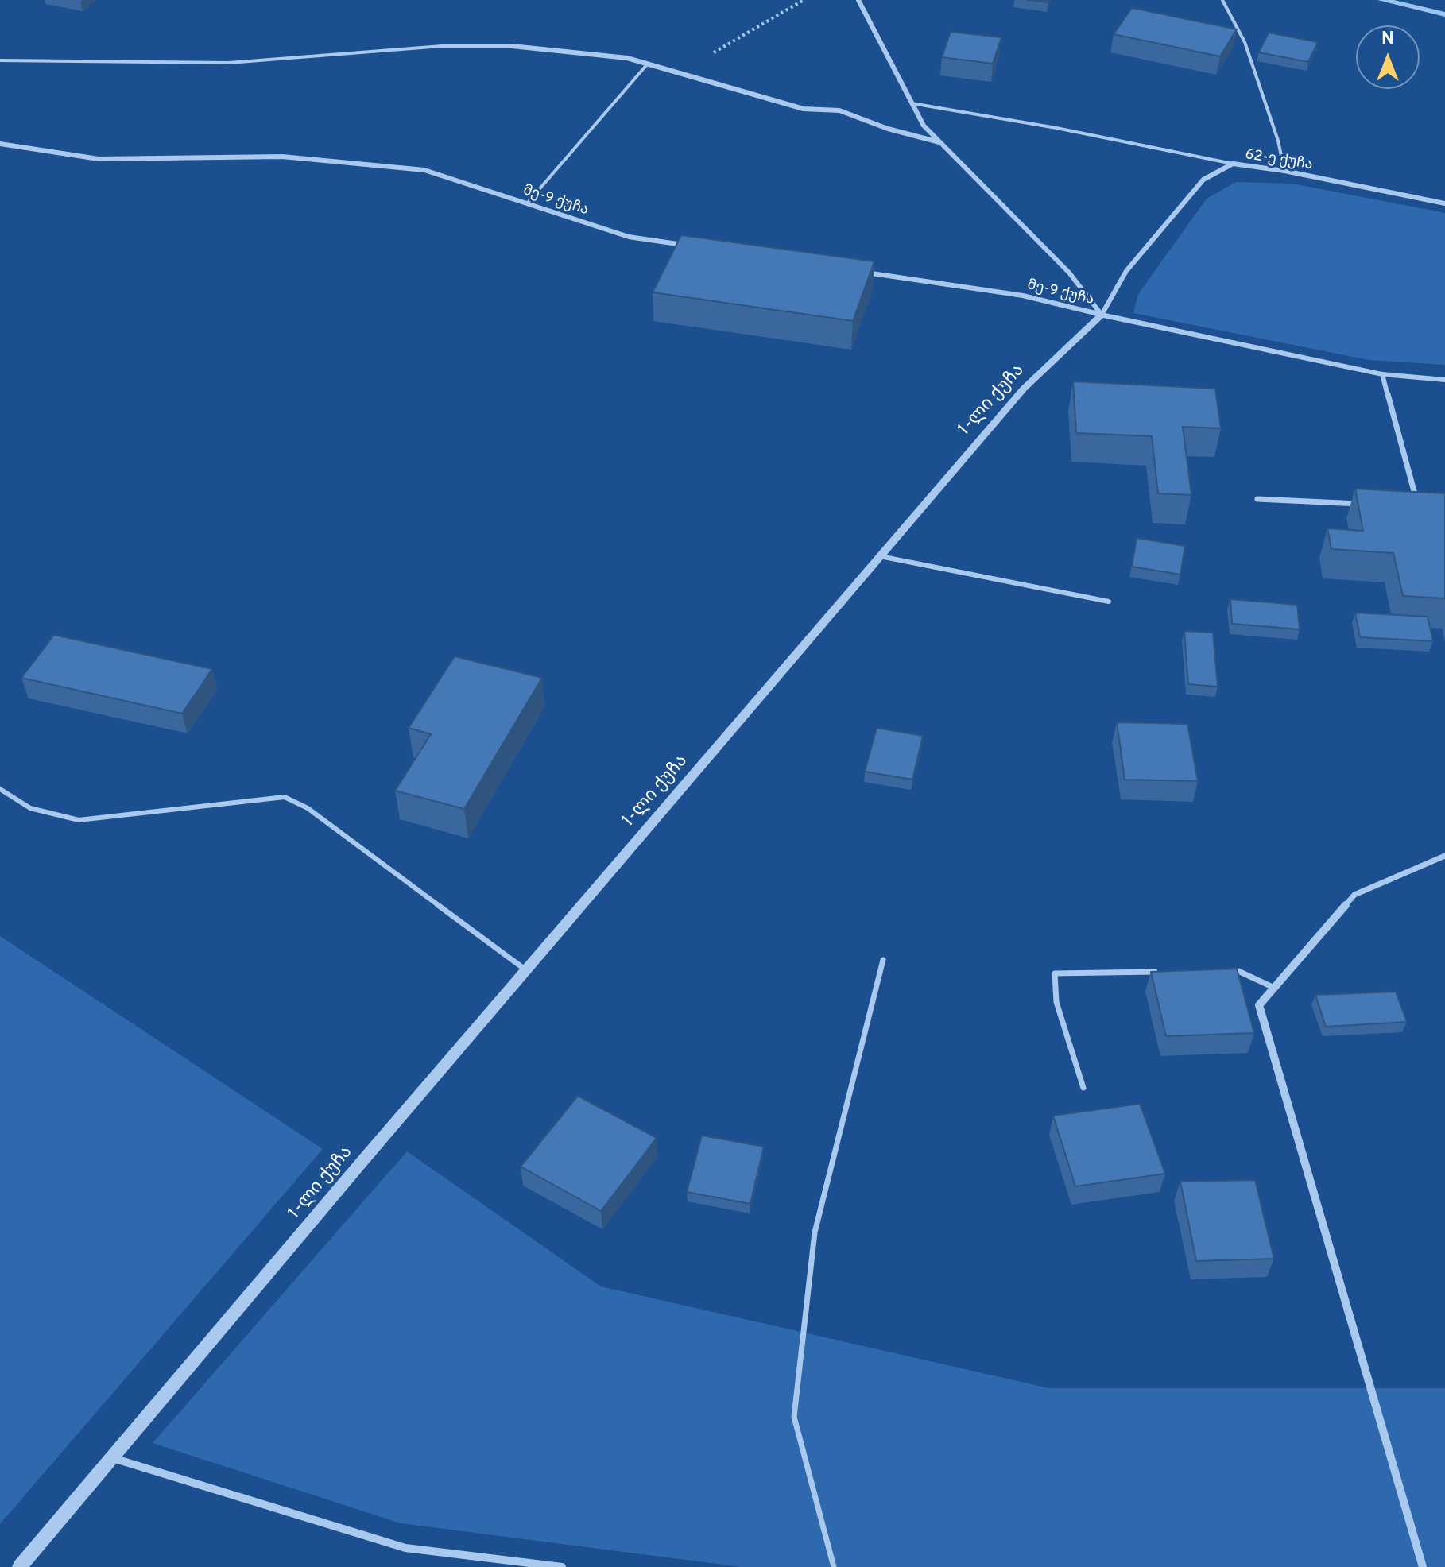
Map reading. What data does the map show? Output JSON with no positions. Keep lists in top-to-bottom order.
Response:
{
  "streets": {
    "street": ["62-ე ქუჩა", "მე-9 ქუჩა", "1-ლი ქუჩა"]
  },
  "crossings": [
    ["62-ე ქუჩა", "მე-9 ქუჩა"],
    ["62-ე ქუჩა", "1-ლი ქუჩა"],
    ["მე-9 ქუჩა", "1-ლი ქუჩა"]
  ],
  "north": "top"
}
